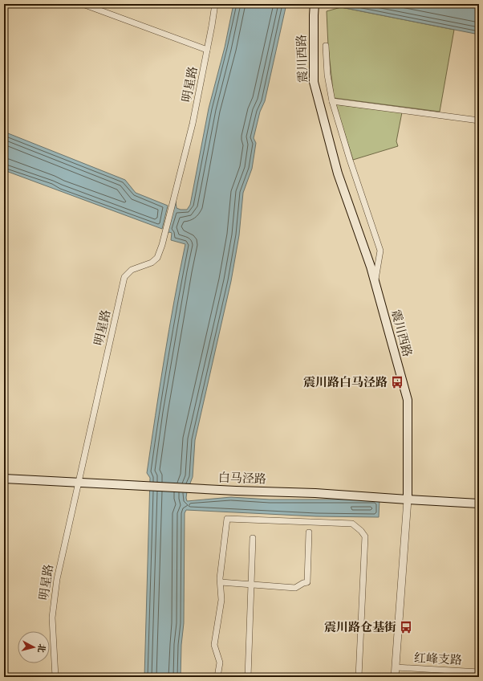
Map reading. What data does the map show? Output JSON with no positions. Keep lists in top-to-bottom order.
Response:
{
  "streets": {
    "main road": ["震川西路", "白马泾路"],
    "street": ["明星路", "红峰支路"]
  },
  "crossings": [
    ["震川西路", "白马泾路"],
    ["震川西路", "红峰支路"],
    ["明星路", "白马泾路"]
  ],
  "places": {
    "bus stop": ["震川路白马泾路", "震川路仓基街"]
  },
  "north": "right"
}
